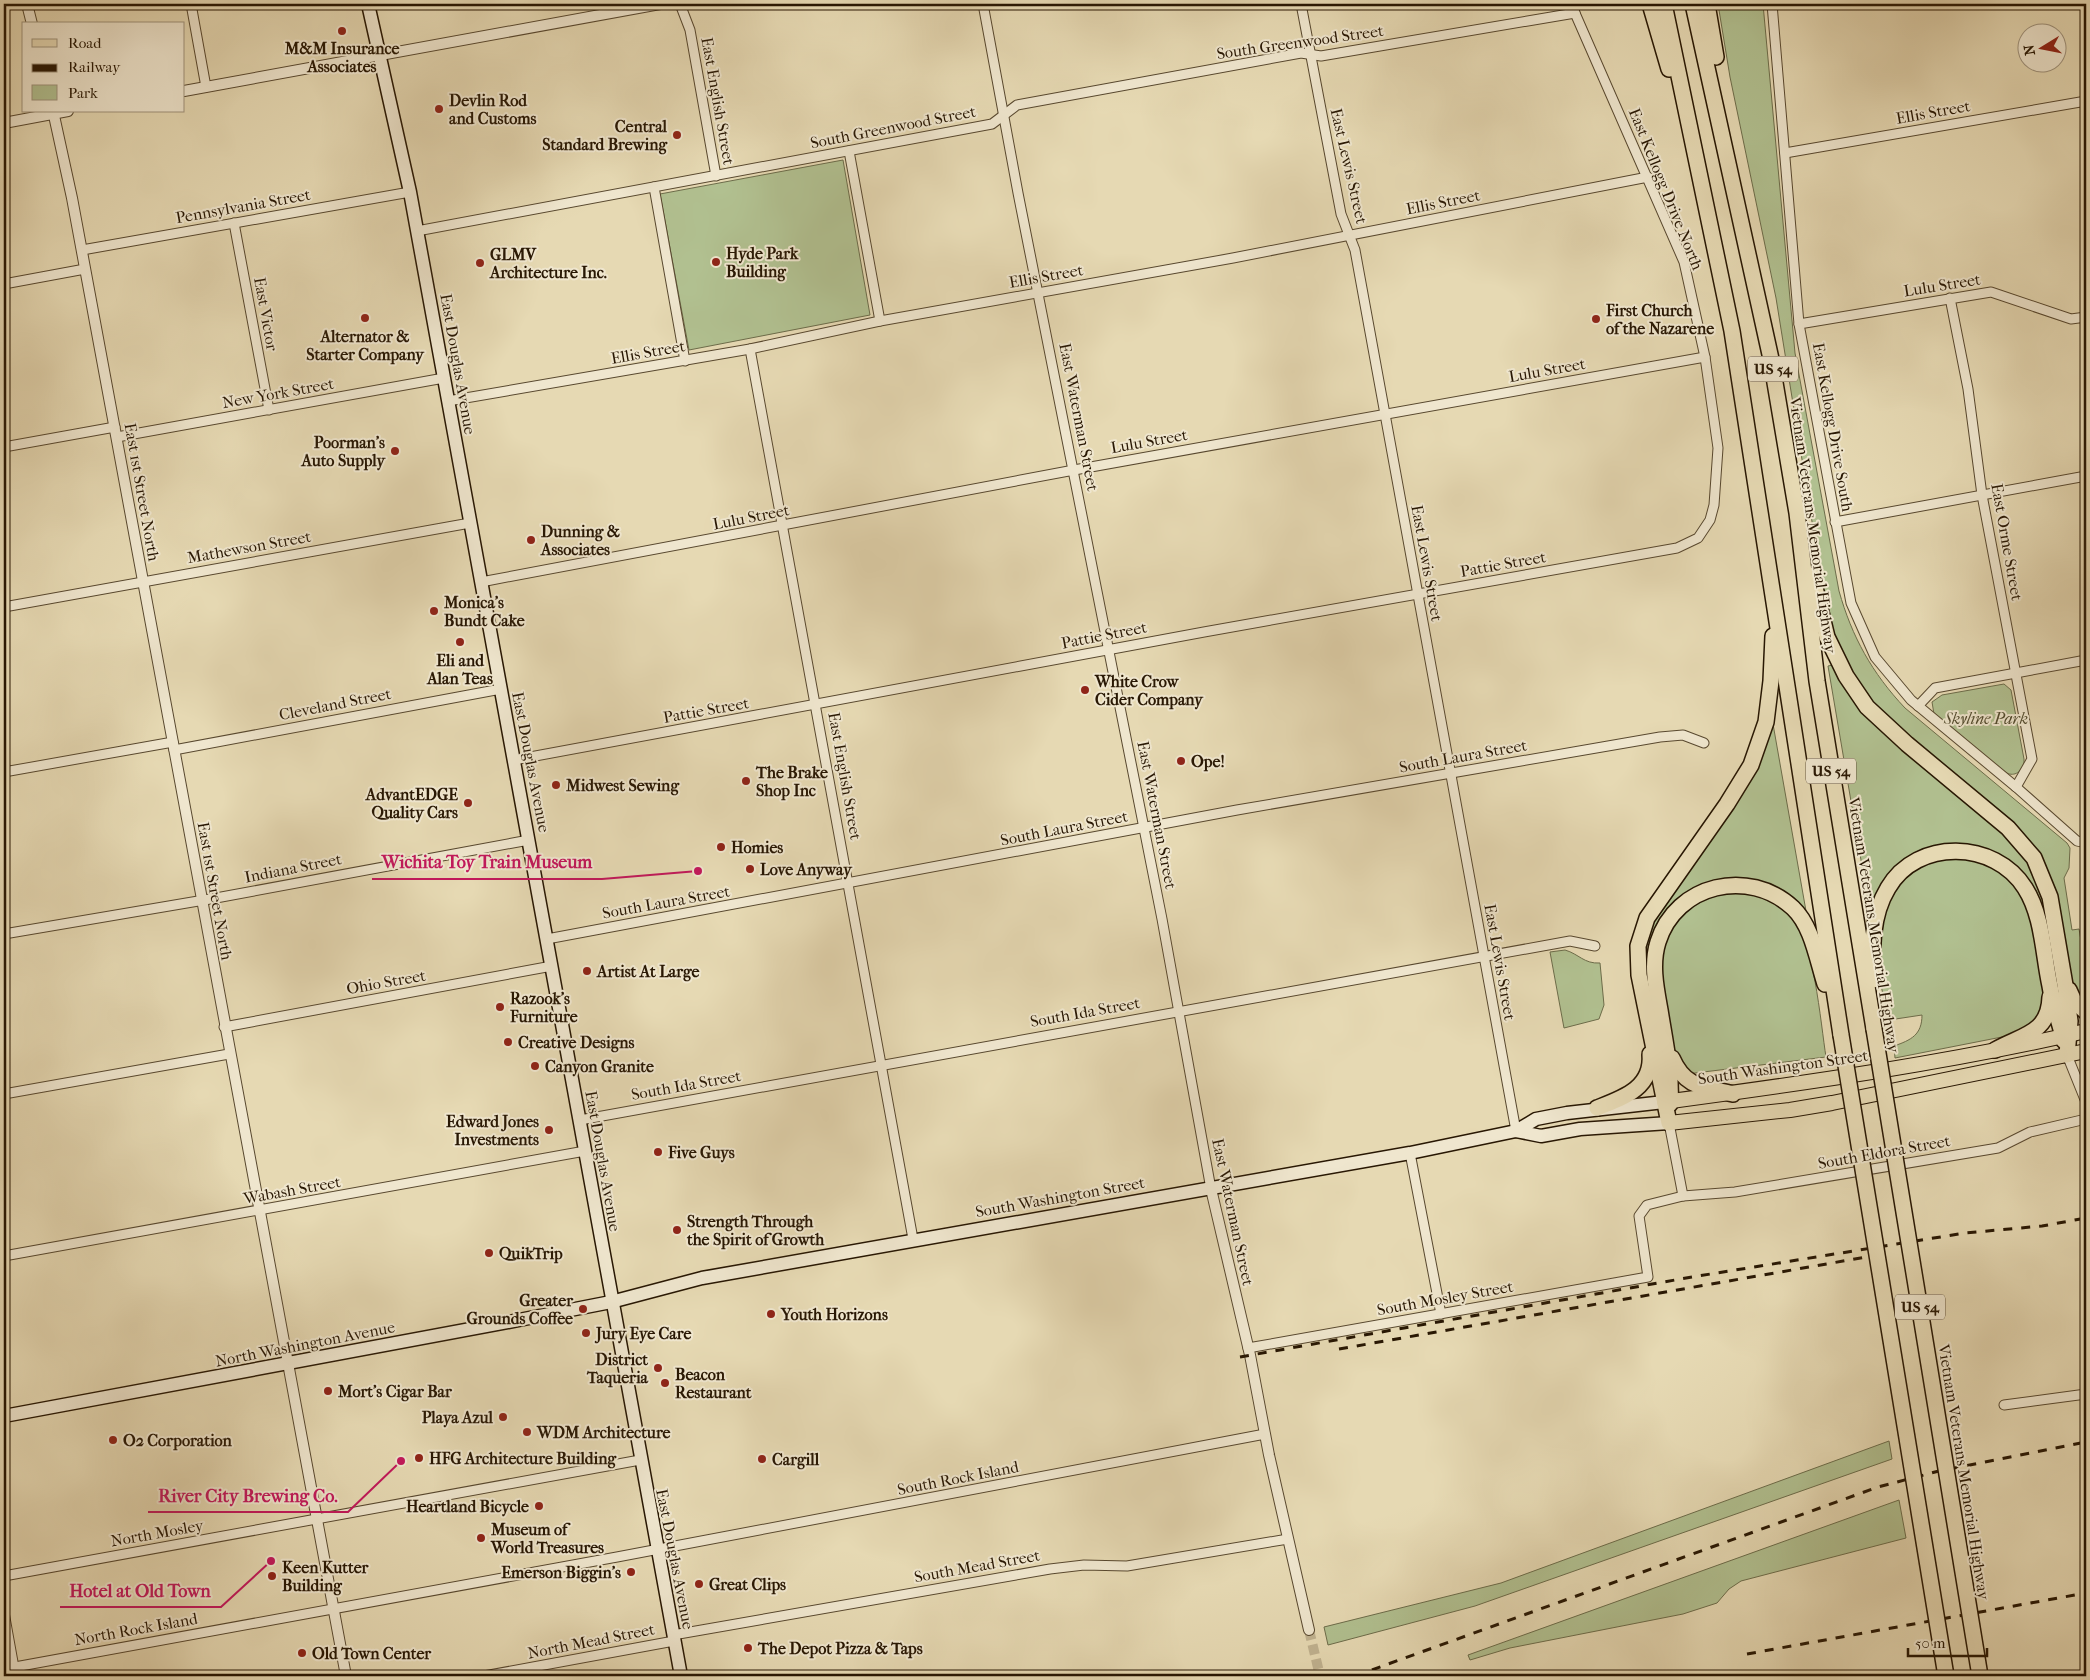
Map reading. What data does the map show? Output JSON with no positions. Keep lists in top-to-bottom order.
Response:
{
  "streets": {
    "highway": ["US 54", "Vietnam Veterans Memorial Highway"],
    "main road": ["East Douglas Avenue", "South Washington Street", "North Washington Avenue"],
    "street": [
      "South Greenwood Street",
      "East English Street",
      "Ellis Street",
      "East Lewis Street",
      "East Kellogg Drive North",
      "Pennsylvania Street",
      "Lulu Street",
      "East Victor",
      "New York Street",
      "East Waterman Street",
      "East Kellogg Drive South",
      "East 1st Street North",
      "East Orme Street",
      "Mathewson Street",
      "Pattie Street",
      "Cleveland Street",
      "South Laura Street",
      "Indiana Street",
      "Ohio Street",
      "South Ida Street",
      "South Eldora Street",
      "Wabash Street",
      "South Mosley Street",
      "South Rock Island",
      "North Mosley",
      "South Mead Street",
      "North Rock Island",
      "North Mead Street"
    ]
  },
  "crossings": [
    ["South Greenwood Street", "East English Street"],
    ["South Greenwood Street", "East Lewis Street"],
    ["South Greenwood Street", "East Kellogg Drive North"],
    ["South Greenwood Street", "East Douglas Avenue"],
    ["South Greenwood Street", "East Waterman Street"],
    ["East English Street", "Ellis Street"],
    ["East English Street", "Lulu Street"],
    ["East English Street", "Pattie Street"],
    ["East English Street", "South Laura Street"],
    ["East English Street", "South Ida Street"],
    ["East English Street", "South Washington Street"],
    ["Ellis Street", "East Lewis Street"],
    ["Ellis Street", "East Kellogg Drive North"],
    ["Ellis Street", "East Douglas Avenue"],
    ["Ellis Street", "East Waterman Street"],
    ["Ellis Street", "East Kellogg Drive South"],
    ["East Lewis Street", "Lulu Street"],
    ["East Lewis Street", "Pattie Street"],
    ["East Lewis Street", "South Laura Street"],
    ["East Lewis Street", "South Ida Street"],
    ["East Lewis Street", "South Washington Street"],
    ["East Kellogg Drive North", "Lulu Street"],
    ["East Kellogg Drive North", "Pattie Street"],
    ["Pennsylvania Street", "East Victor"],
    ["Pennsylvania Street", "East Douglas Avenue"],
    ["Pennsylvania Street", "East 1st Street North"],
    ["Lulu Street", "East Douglas Avenue"],
    ["Lulu Street", "East Waterman Street"],
    ["Lulu Street", "East Kellogg Drive South"],
    ["Lulu Street", "East Orme Street"],
    ["East Victor", "New York Street"],
    ["East Douglas Avenue", "New York Street"],
    ["East Douglas Avenue", "Mathewson Street"],
    ["East Douglas Avenue", "Pattie Street"],
    ["East Douglas Avenue", "Cleveland Street"],
    ["East Douglas Avenue", "South Laura Street"],
    ["East Douglas Avenue", "Indiana Street"],
    ["East Douglas Avenue", "Ohio Street"],
    ["East Douglas Avenue", "South Ida Street"],
    ["East Douglas Avenue", "South Washington Street"],
    ["East Douglas Avenue", "Wabash Street"],
    ["East Douglas Avenue", "North Washington Avenue"],
    ["East Douglas Avenue", "South Rock Island"],
    ["East Douglas Avenue", "North Mosley"],
    ["East Douglas Avenue", "South Mead Street"],
    ["East Douglas Avenue", "North Rock Island"],
    ["East Douglas Avenue", "North Mead Street"],
    ["New York Street", "East 1st Street North"],
    ["East Waterman Street", "Pattie Street"],
    ["East Waterman Street", "South Laura Street"],
    ["East Waterman Street", "South Ida Street"],
    ["East Waterman Street", "South Washington Street"],
    ["East Waterman Street", "South Mosley Street"],
    ["East Waterman Street", "South Rock Island"],
    ["East Waterman Street", "South Mead Street"],
    ["East Kellogg Drive South", "East Orme Street"],
    ["East 1st Street North", "Mathewson Street"],
    ["East 1st Street North", "Cleveland Street"],
    ["East 1st Street North", "Indiana Street"],
    ["East 1st Street North", "Ohio Street"],
    ["East 1st Street North", "Wabash Street"],
    ["East 1st Street North", "North Washington Avenue"],
    ["East 1st Street North", "North Mosley"],
    ["East 1st Street North", "North Rock Island"],
    ["South Washington Street", "North Washington Avenue"],
    ["South Eldora Street", "South Mosley Street"],
    ["South Rock Island", "North Rock Island"],
    ["South Mead Street", "North Mead Street"]
  ],
  "parks": ["Skyline Park"],
  "places": [
    "M&M Insurance Associates",
    "Devlin Rod and Customs",
    "Central Standard Brewing",
    "Hyde Park Building",
    "GLMV Architecture Inc.",
    "Alternator & Starter Company",
    "First Church of the Nazarene",
    "Poorman's Auto Supply",
    "Dunning & Associates",
    "Monica's Bundt Cake",
    "Eli and Alan Teas",
    "White Crow Cider Company",
    "Ope!",
    "The Brake Shop Inc",
    "Midwest Sewing",
    "AdvantEDGE Quality Cars",
    "Homies",
    "Love Anyway",
    "Wichita Toy Train Museum",
    "Artist At Large",
    "Razook's Furniture",
    "Creative Designs",
    "Canyon Granite",
    "Edward Jones Investments",
    "Five Guys",
    "Strength Through the Spirit of Growth",
    "QuikTrip",
    "Greater Grounds Coffee",
    "Youth Horizons",
    "Jury Eye Care",
    "District Taqueria",
    "Beacon Restaurant",
    "Mort's Cigar Bar",
    "Playa Azul",
    "WDM Architecture",
    "O2 Corporation",
    "HFG Architecture Building",
    "Cargill",
    "River City Brewing Co.",
    "Heartland Bicycle",
    "Museum of World Treasures",
    "Hotel at Old Town",
    "Emerson Biggin's",
    "Keen Kutter Building",
    "Great Clips",
    "The Depot Pizza & Taps",
    "Old Town Center"
  ],
  "legend": ["Road", "Railway", "Park"],
  "scale_bar": "50 m",
  "north": "left"
}
